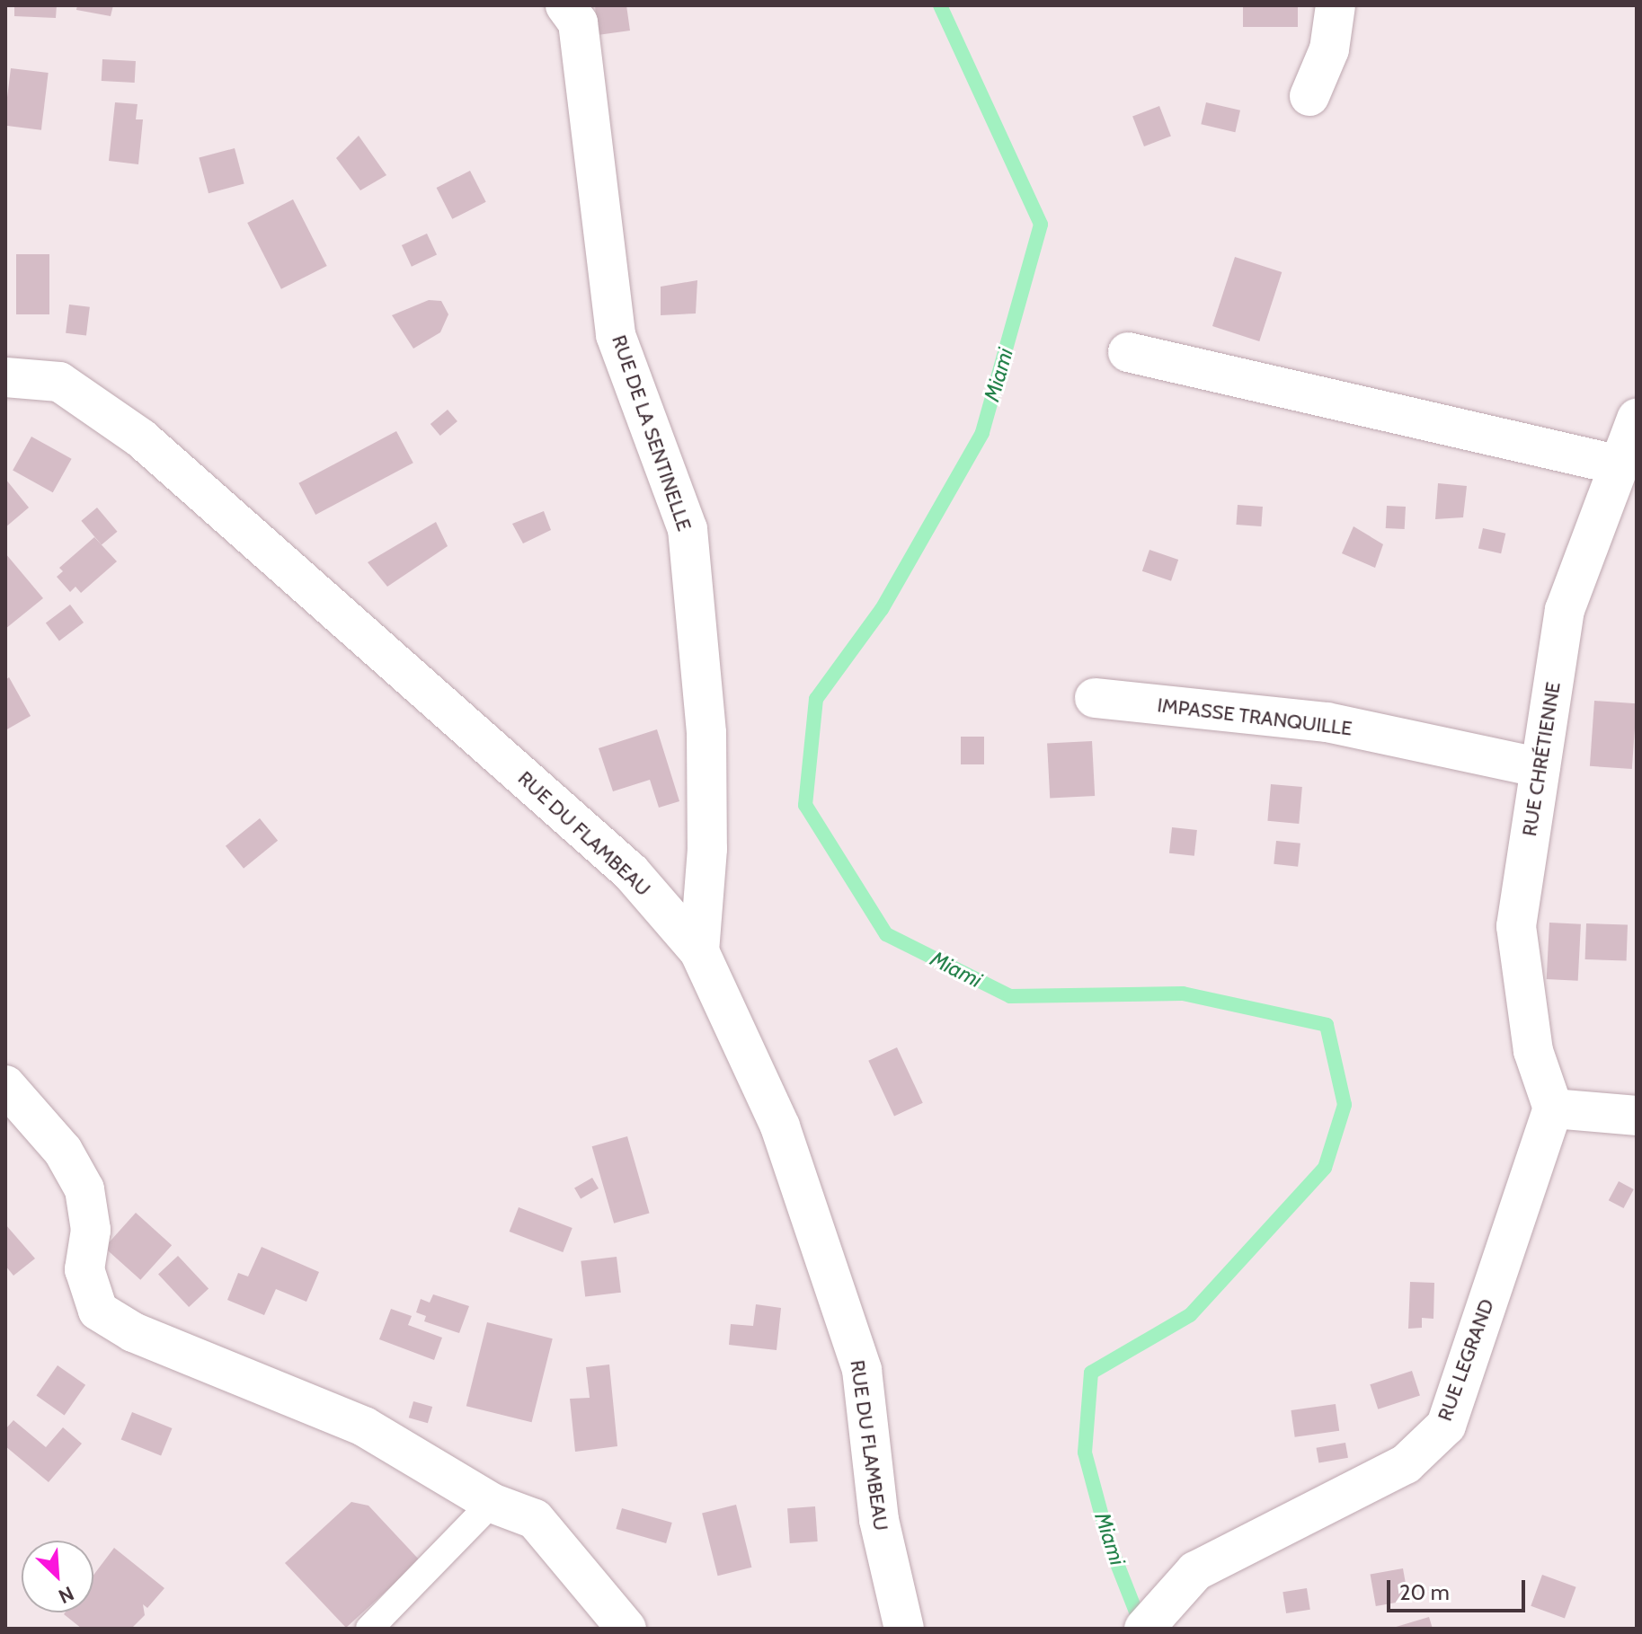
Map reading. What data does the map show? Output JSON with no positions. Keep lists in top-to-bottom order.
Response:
{
  "streets": {
    "street": [
      "RUE DE LA SENTINELLE",
      "IMPASSE TRANQUILLE",
      "RUE CHRÉTIENNE",
      "RUE DU FLAMBEAU",
      "RUE LEGRAND"
    ]
  },
  "crossings": [
    ["RUE DE LA SENTINELLE", "RUE DU FLAMBEAU"],
    ["IMPASSE TRANQUILLE", "RUE CHRÉTIENNE"],
    ["RUE CHRÉTIENNE", "RUE LEGRAND"]
  ],
  "water": ["Miami"],
  "scale_bar": "20 m",
  "north": "bottom right"
}
